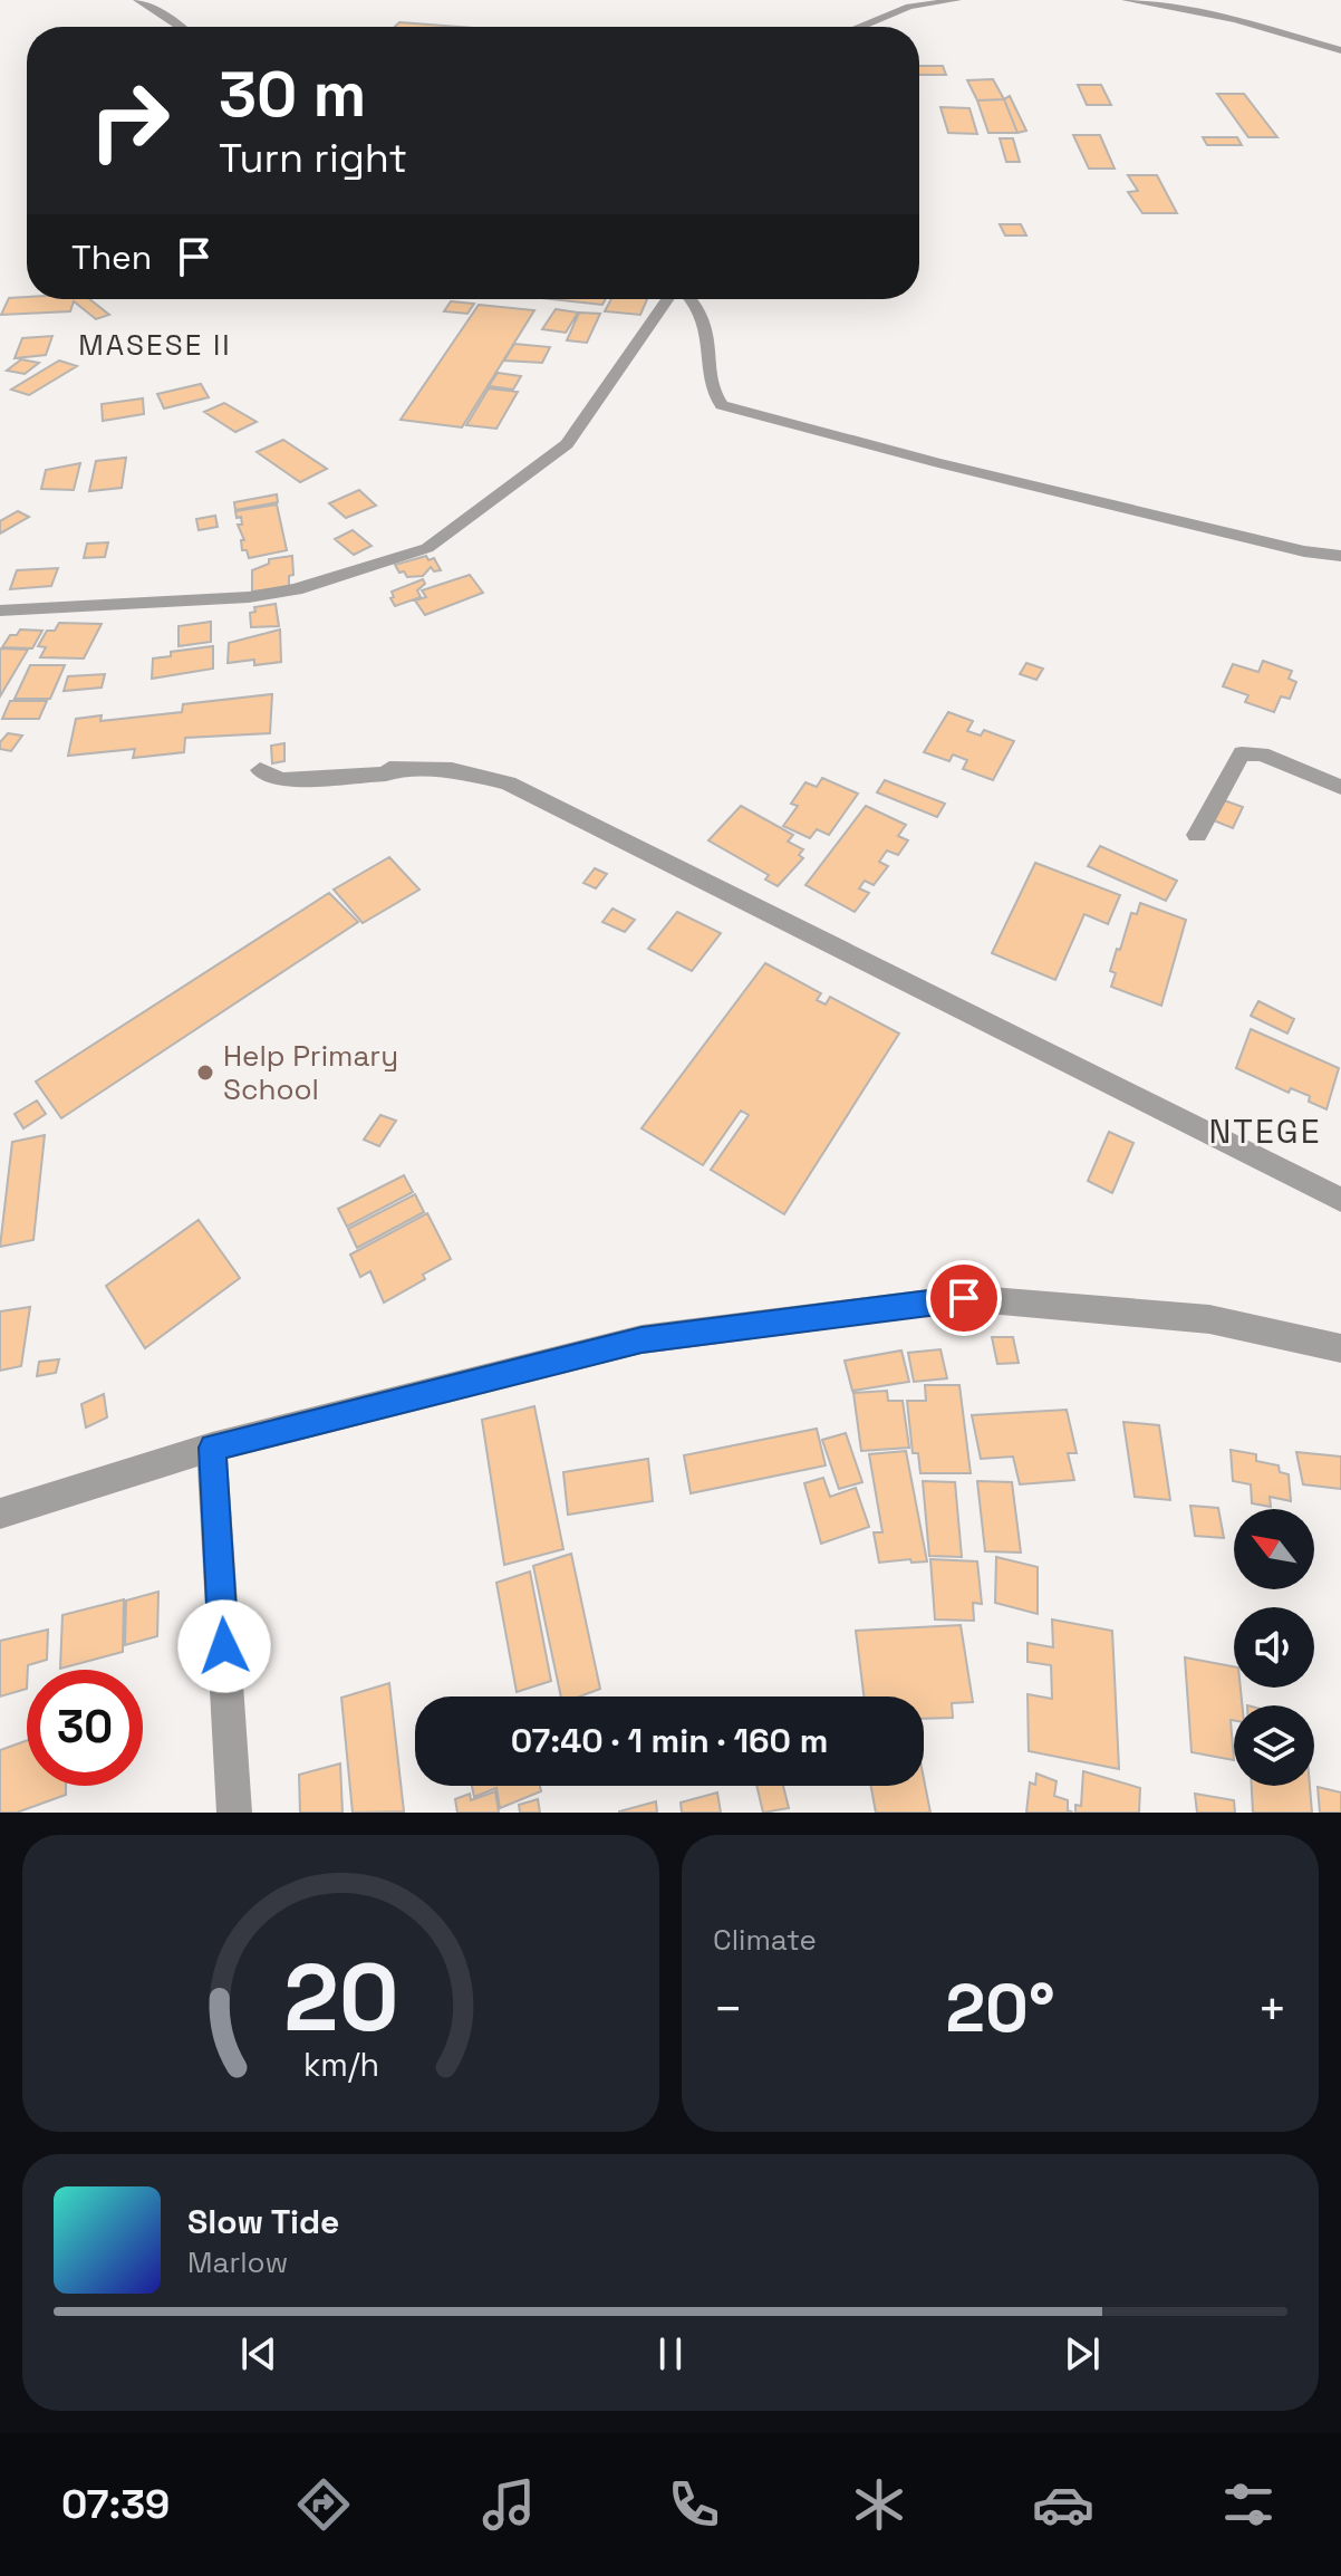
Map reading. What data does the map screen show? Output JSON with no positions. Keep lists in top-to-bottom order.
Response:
{
  "districts": ["MASESE II", "NTEGE"],
  "places": ["Help Primary School"],
  "north": "top left",
  "page": {
    "turn": ["30 m", "Turn right"],
    "then": "Then",
    "limit": "30",
    "trip": "07:40 · 1 min · 160 m",
    "tile": "Climate",
    "heat": ["−", "20°", "+"],
    "song": ["Slow Tide", "Marlow"],
    "tabs": "07:39",
    "gauge": ["20", "km/h"]
  }
}
